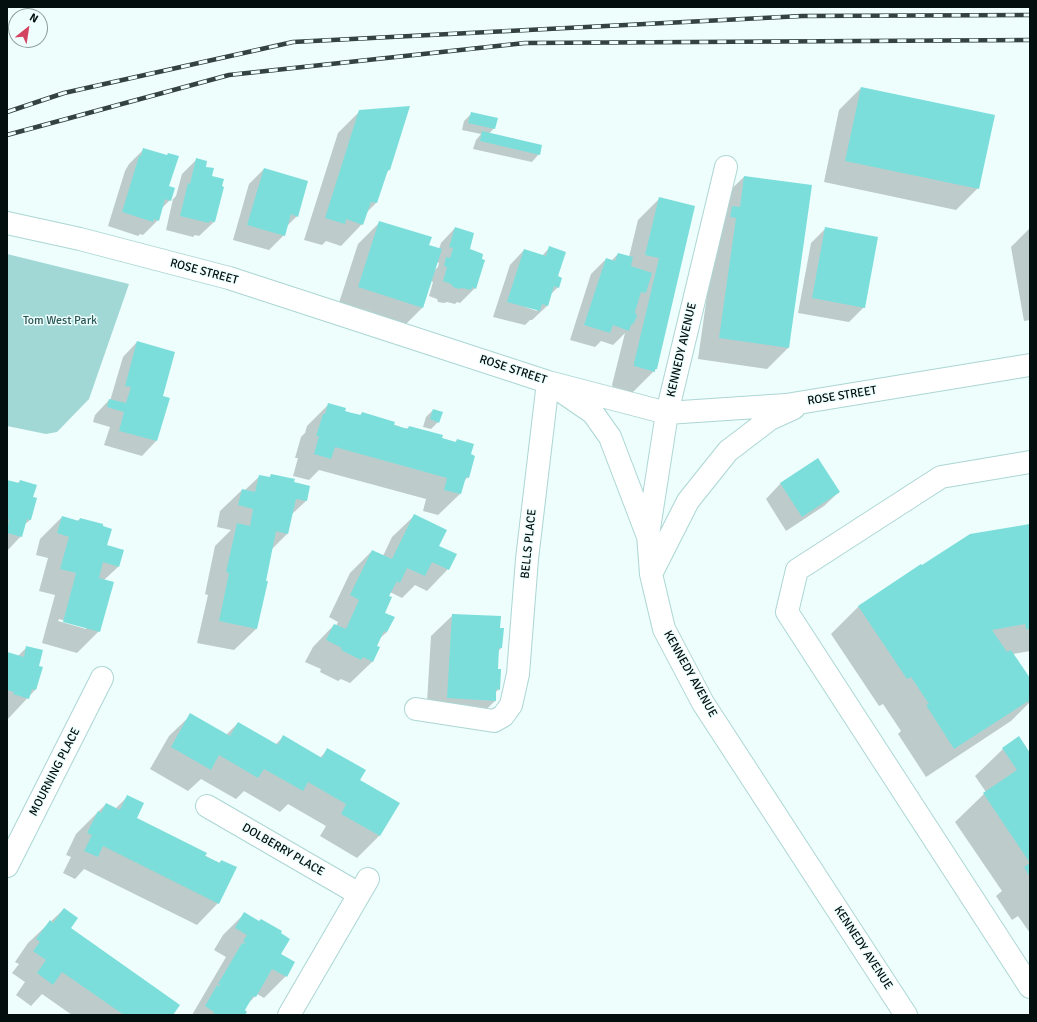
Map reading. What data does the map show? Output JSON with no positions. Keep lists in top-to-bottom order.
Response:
{
  "streets": {
    "street": [
      "ROSE STREET",
      "KENNEDY AVENUE",
      "BELLS PLACE",
      "MOURNING PLACE",
      "DOLBERRY PLACE"
    ]
  },
  "crossings": [
    ["ROSE STREET", "KENNEDY AVENUE"],
    ["ROSE STREET", "BELLS PLACE"]
  ],
  "parks": ["Tom West Park"],
  "north": "top right"
}
